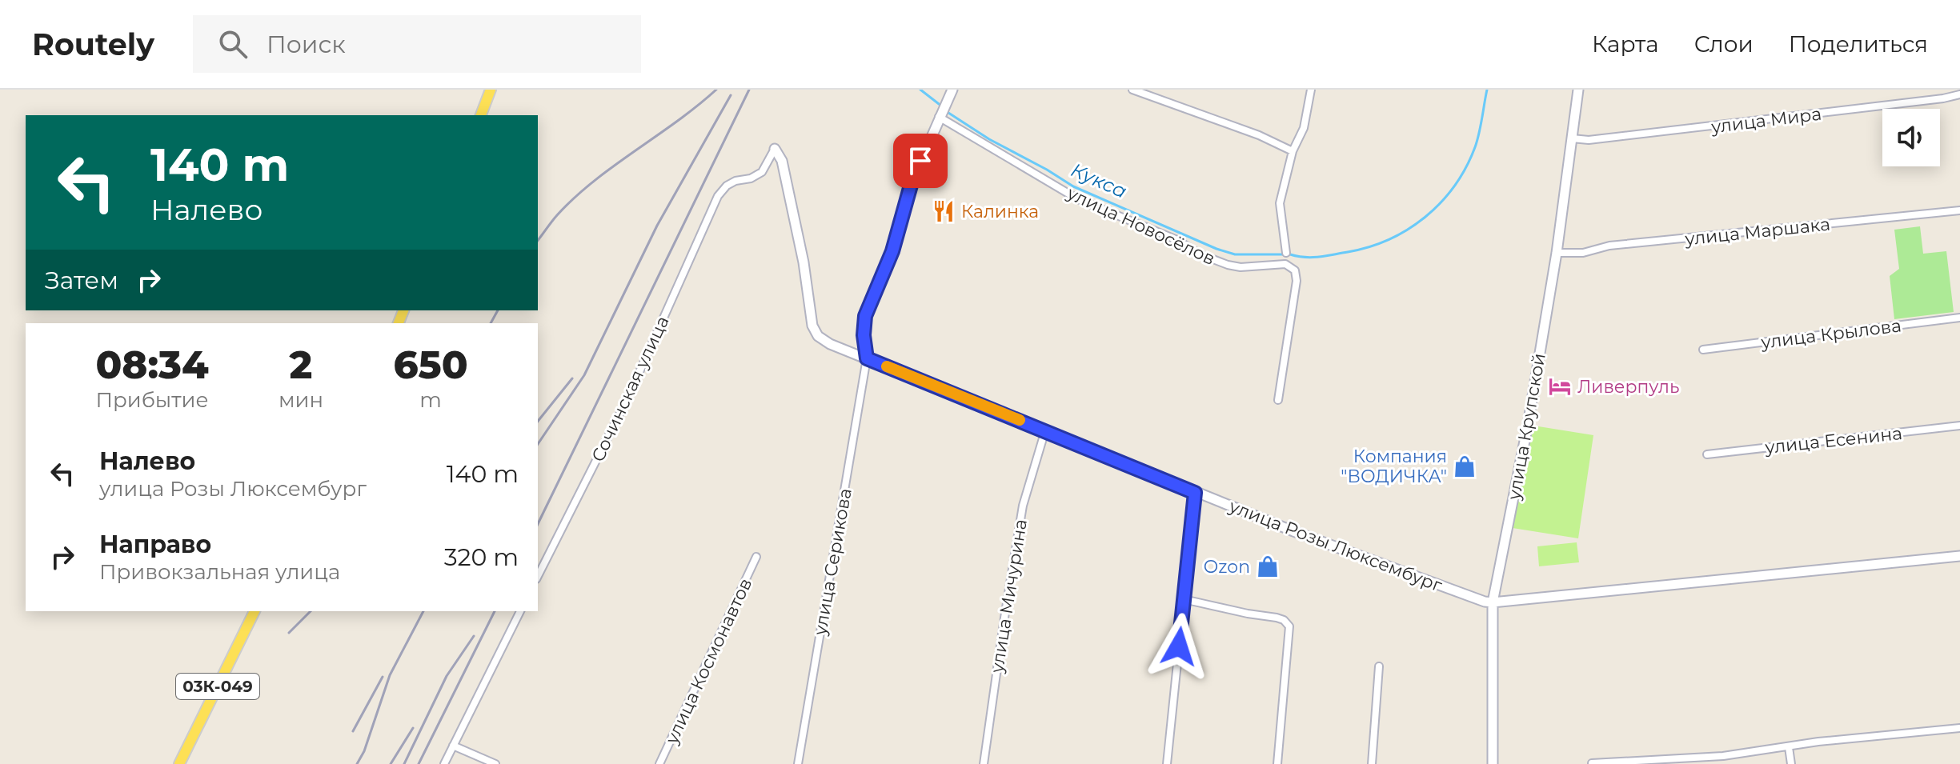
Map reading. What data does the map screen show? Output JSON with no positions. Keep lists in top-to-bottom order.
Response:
{
  "streets": {
    "main road": ["03К-049"],
    "street": [
      "улица Мира",
      "улица Новосёлов",
      "улица Маршака",
      "улица Крылова",
      "Сочинская улица",
      "улица Крупской",
      "улица Есенина",
      "улица Розы Люксембург",
      "улица Серикова",
      "улица Мичурина",
      "улица Космонавтов"
    ]
  },
  "crossings": [
    ["улица Мира", "улица Крупской"],
    ["улица Маршака", "улица Крупской"],
    ["Сочинская улица", "улица Розы Люксембург"],
    ["улица Крупской", "улица Розы Люксембург"],
    ["улица Розы Люксембург", "улица Серикова"],
    ["улица Розы Люксембург", "улица Мичурина"]
  ],
  "water": ["Кукса"],
  "places": {
    "restaurant": ["Калинка"],
    "hotel": ["Ливерпуль"],
    "shop": ["Компания \"ВОДИЧКА\"", "Ozon"]
  },
  "page": {
    "header": "Routely",
    "search": "Поиск",
    "nav": ["Карта", "Слои", "Поделиться"],
    "turn": ["140 m", "Налево"],
    "then": "Затем",
    "eta": [
      "08:34",
      "Прибытие",
      "2",
      "мин",
      "650",
      "m"
    ],
    "list": [
      {
        "name": "Налево",
        "note": "улица Розы Люксембург",
        "value": "140 m"
      },
      {
        "name": "Направо",
        "note": "Привокзальная улица",
        "value": "320 m"
      }
    ]
  }
}
